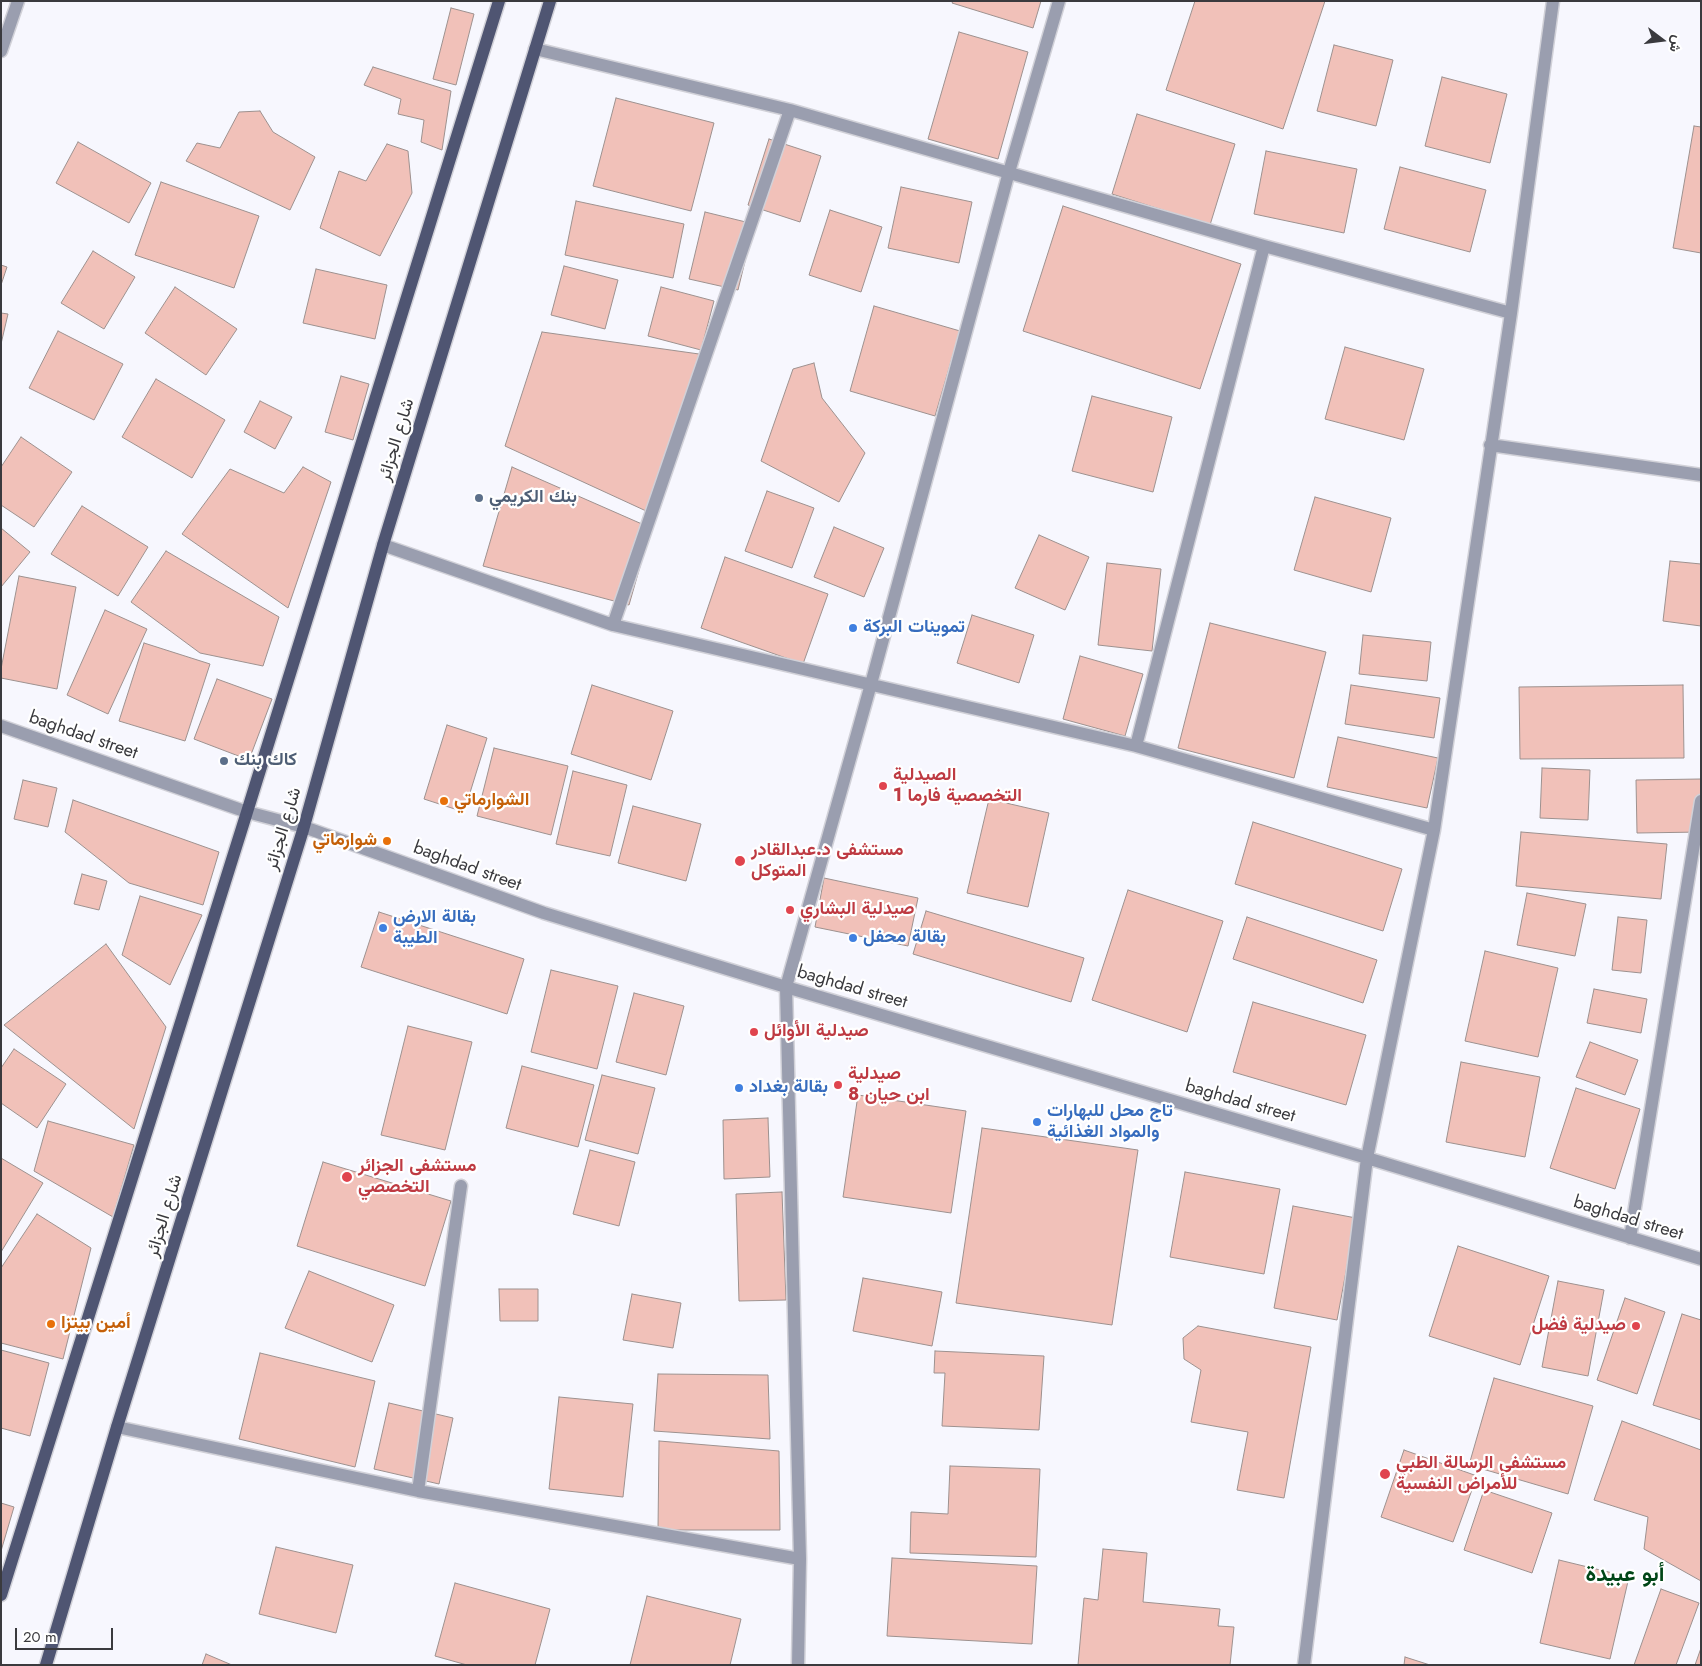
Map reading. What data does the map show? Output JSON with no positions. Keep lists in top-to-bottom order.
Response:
{
  "streets": {
    "main road": ["شارع الجزائر"],
    "street": ["baghdad street"]
  },
  "crossings": [
    ["شارع الجزائر", "baghdad street"]
  ],
  "districts": ["أبو عبيدة"],
  "places": [
    "بنك الكريمي",
    "تموينات البركة",
    "كاك بنك",
    "الصيدلية التخصصية فارما 1",
    "الشوارماتي",
    "شوارماتي",
    "مستشفى د.عبدالقادر المتوكل",
    "صيدلية البشاري",
    "بقالة الارض الطيبة",
    "بقالة محفل",
    "صيدلية الأوائل",
    "صيدلية ابن حيان 8",
    "بقالة بغداد",
    "تاج محل للبهارات والمواد الغذائية",
    "مستشفى الجزائر التخصصي",
    "أمين بيتزا",
    "صيدلية فضل",
    "مستشفى الرسالة الطبي للأمراض النفسية"
  ],
  "scale_bar": "20 m",
  "north": "right"
}
